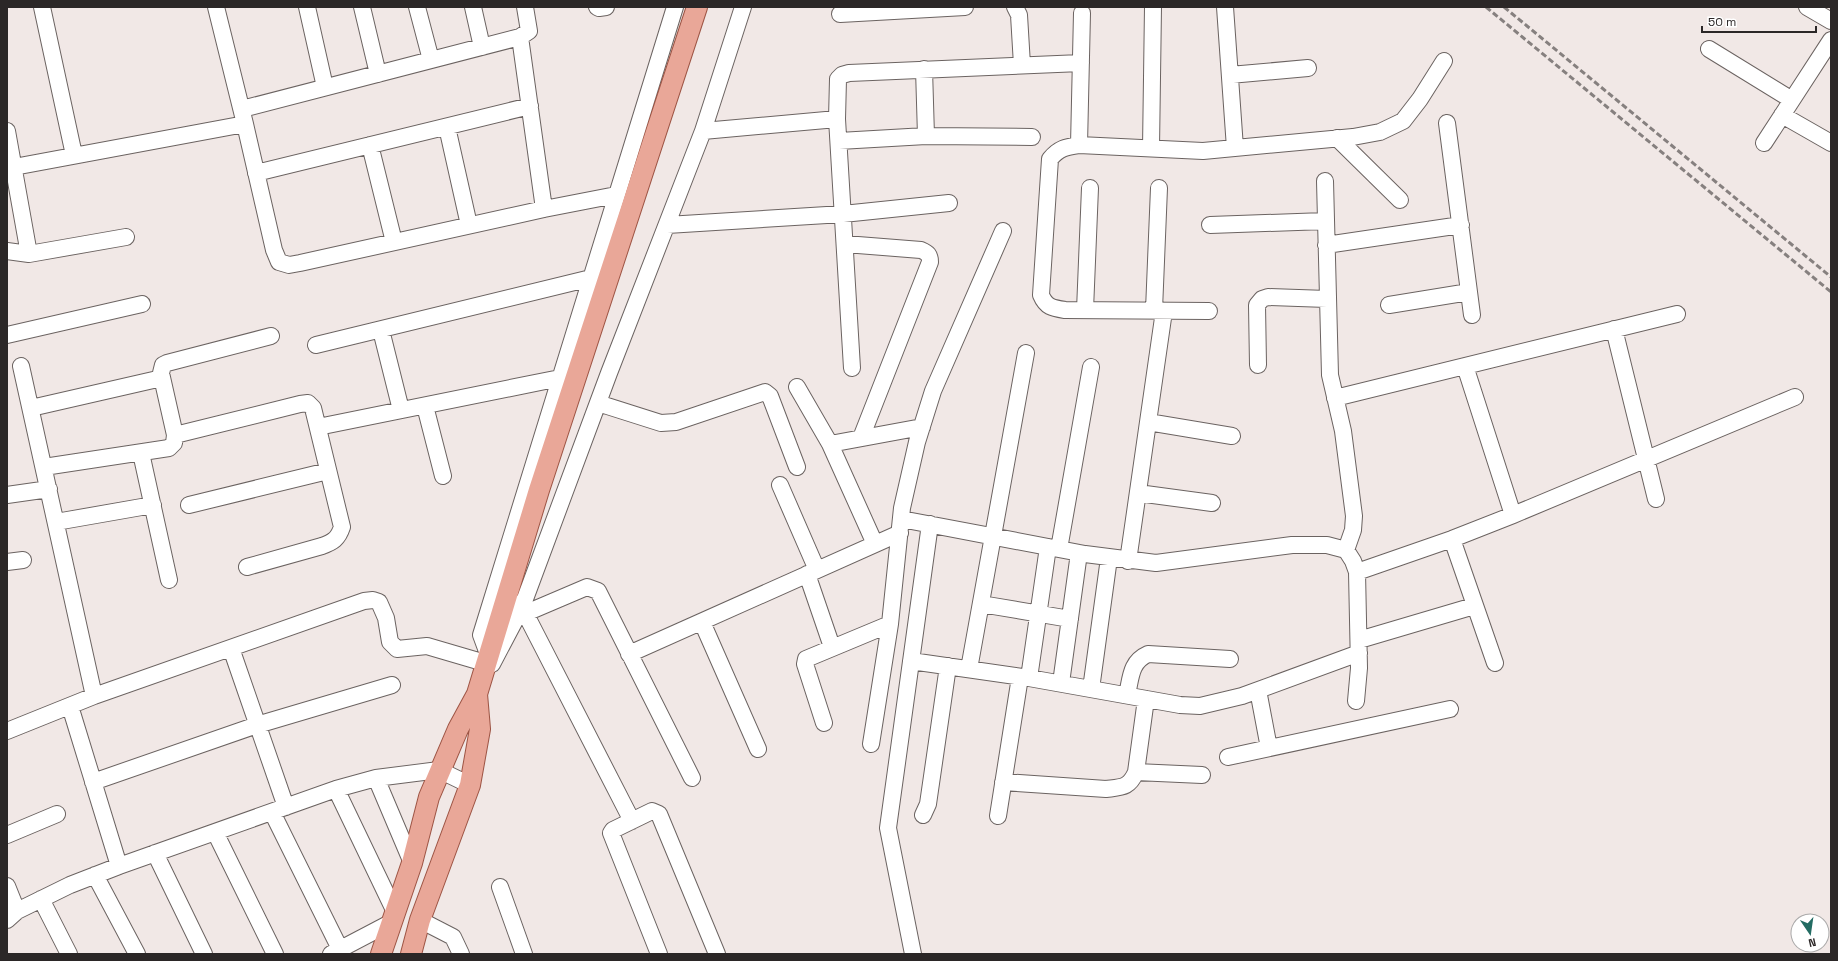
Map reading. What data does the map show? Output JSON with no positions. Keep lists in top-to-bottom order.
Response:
{
  "scale_bar": "50 m",
  "north": "bottom"
}
